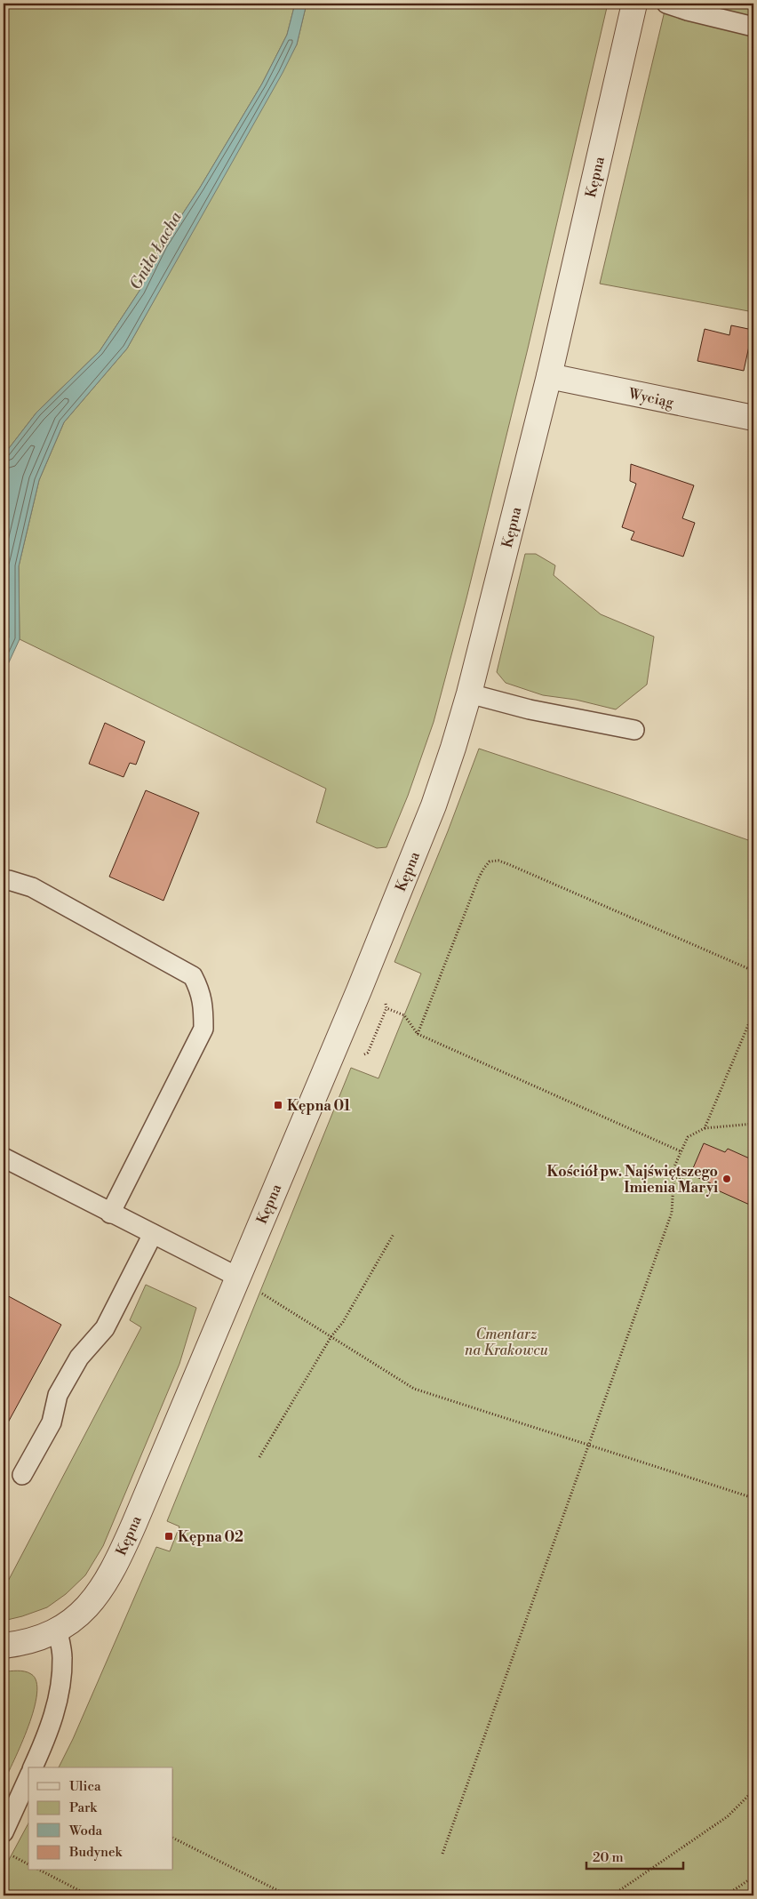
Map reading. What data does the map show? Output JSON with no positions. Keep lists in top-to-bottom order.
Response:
{
  "streets": {
    "street": ["Kępna", "Wyciąg"]
  },
  "crossings": [
    ["Kępna", "Wyciąg"]
  ],
  "water": ["Gniła Łacha"],
  "parks": ["Cmentarz na Krakowcu"],
  "places": {
    "transit": ["Kępna 01", "Kępna 02"],
    "other": ["Kościół pw. Najświętszego Imienia Maryi"]
  },
  "legend": [
    "Ulica",
    "Park",
    "Woda",
    "Budynek"
  ],
  "scale_bar": "20 m"
}
